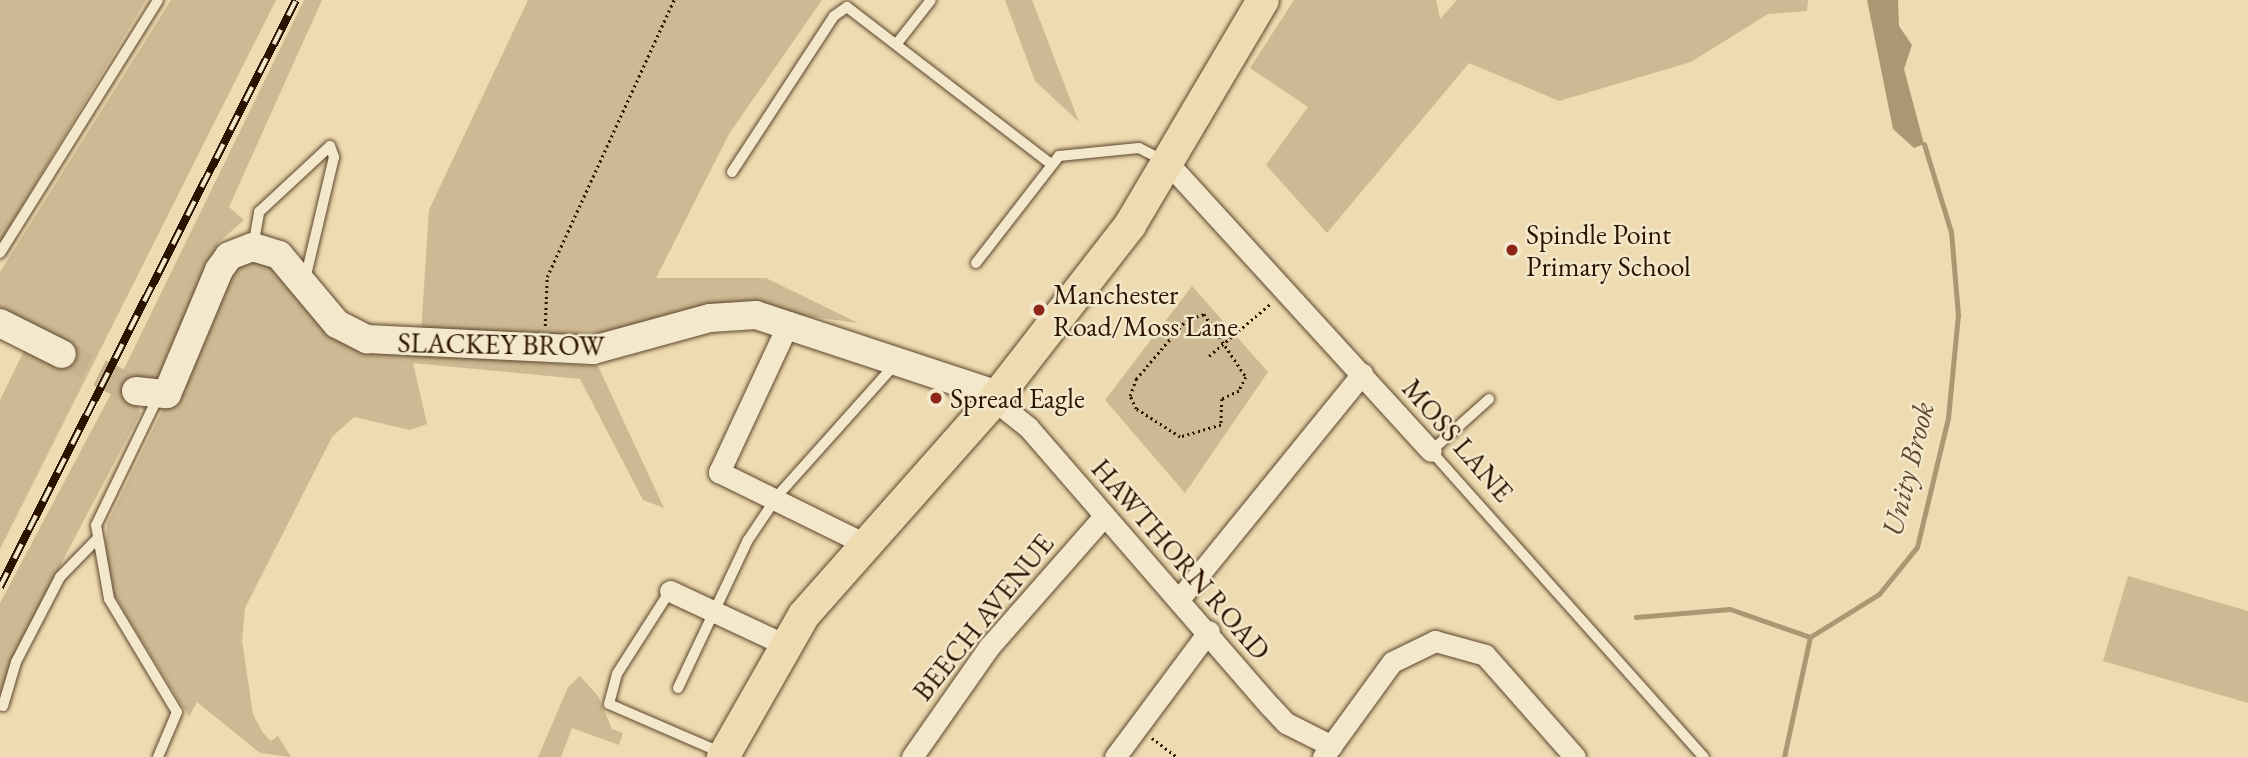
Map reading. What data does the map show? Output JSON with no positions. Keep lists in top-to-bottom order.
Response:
{
  "streets": {
    "street": [
      "SLACKEY BROW",
      "MOSS LANE",
      "HAWTHORN ROAD",
      "BEECH AVENUE"
    ]
  },
  "crossings": [
    ["SLACKEY BROW", "HAWTHORN ROAD"],
    ["HAWTHORN ROAD", "BEECH AVENUE"]
  ],
  "water": ["Unity Brook"],
  "places": ["Spindle Point Primary School", "Manchester Road/Moss Lane", "Spread Eagle"]
}
